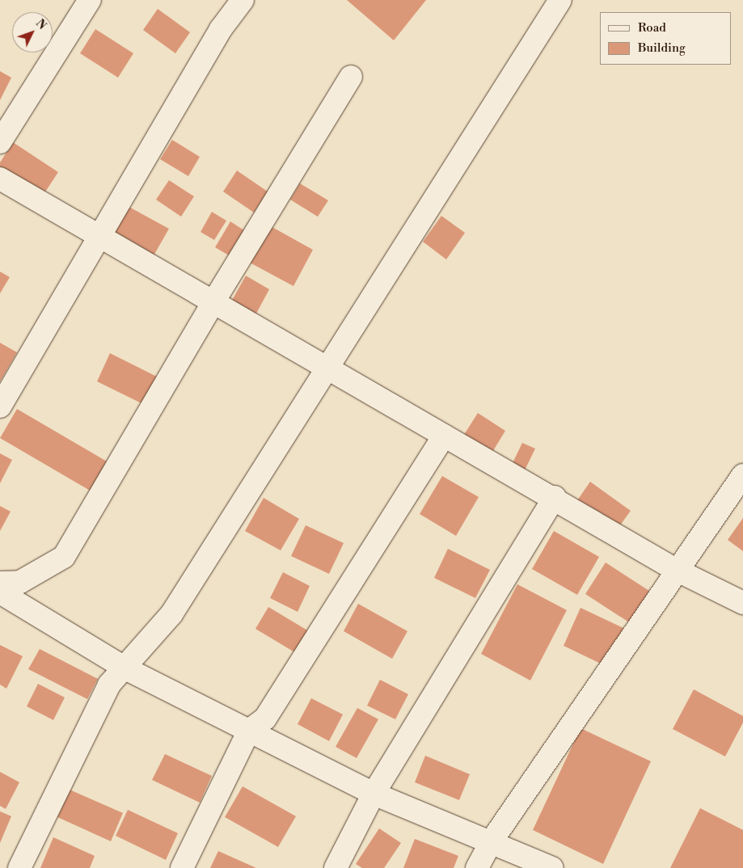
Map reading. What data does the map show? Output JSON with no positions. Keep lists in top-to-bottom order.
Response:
{
  "legend": ["Road", "Building"],
  "north": "top right"
}
